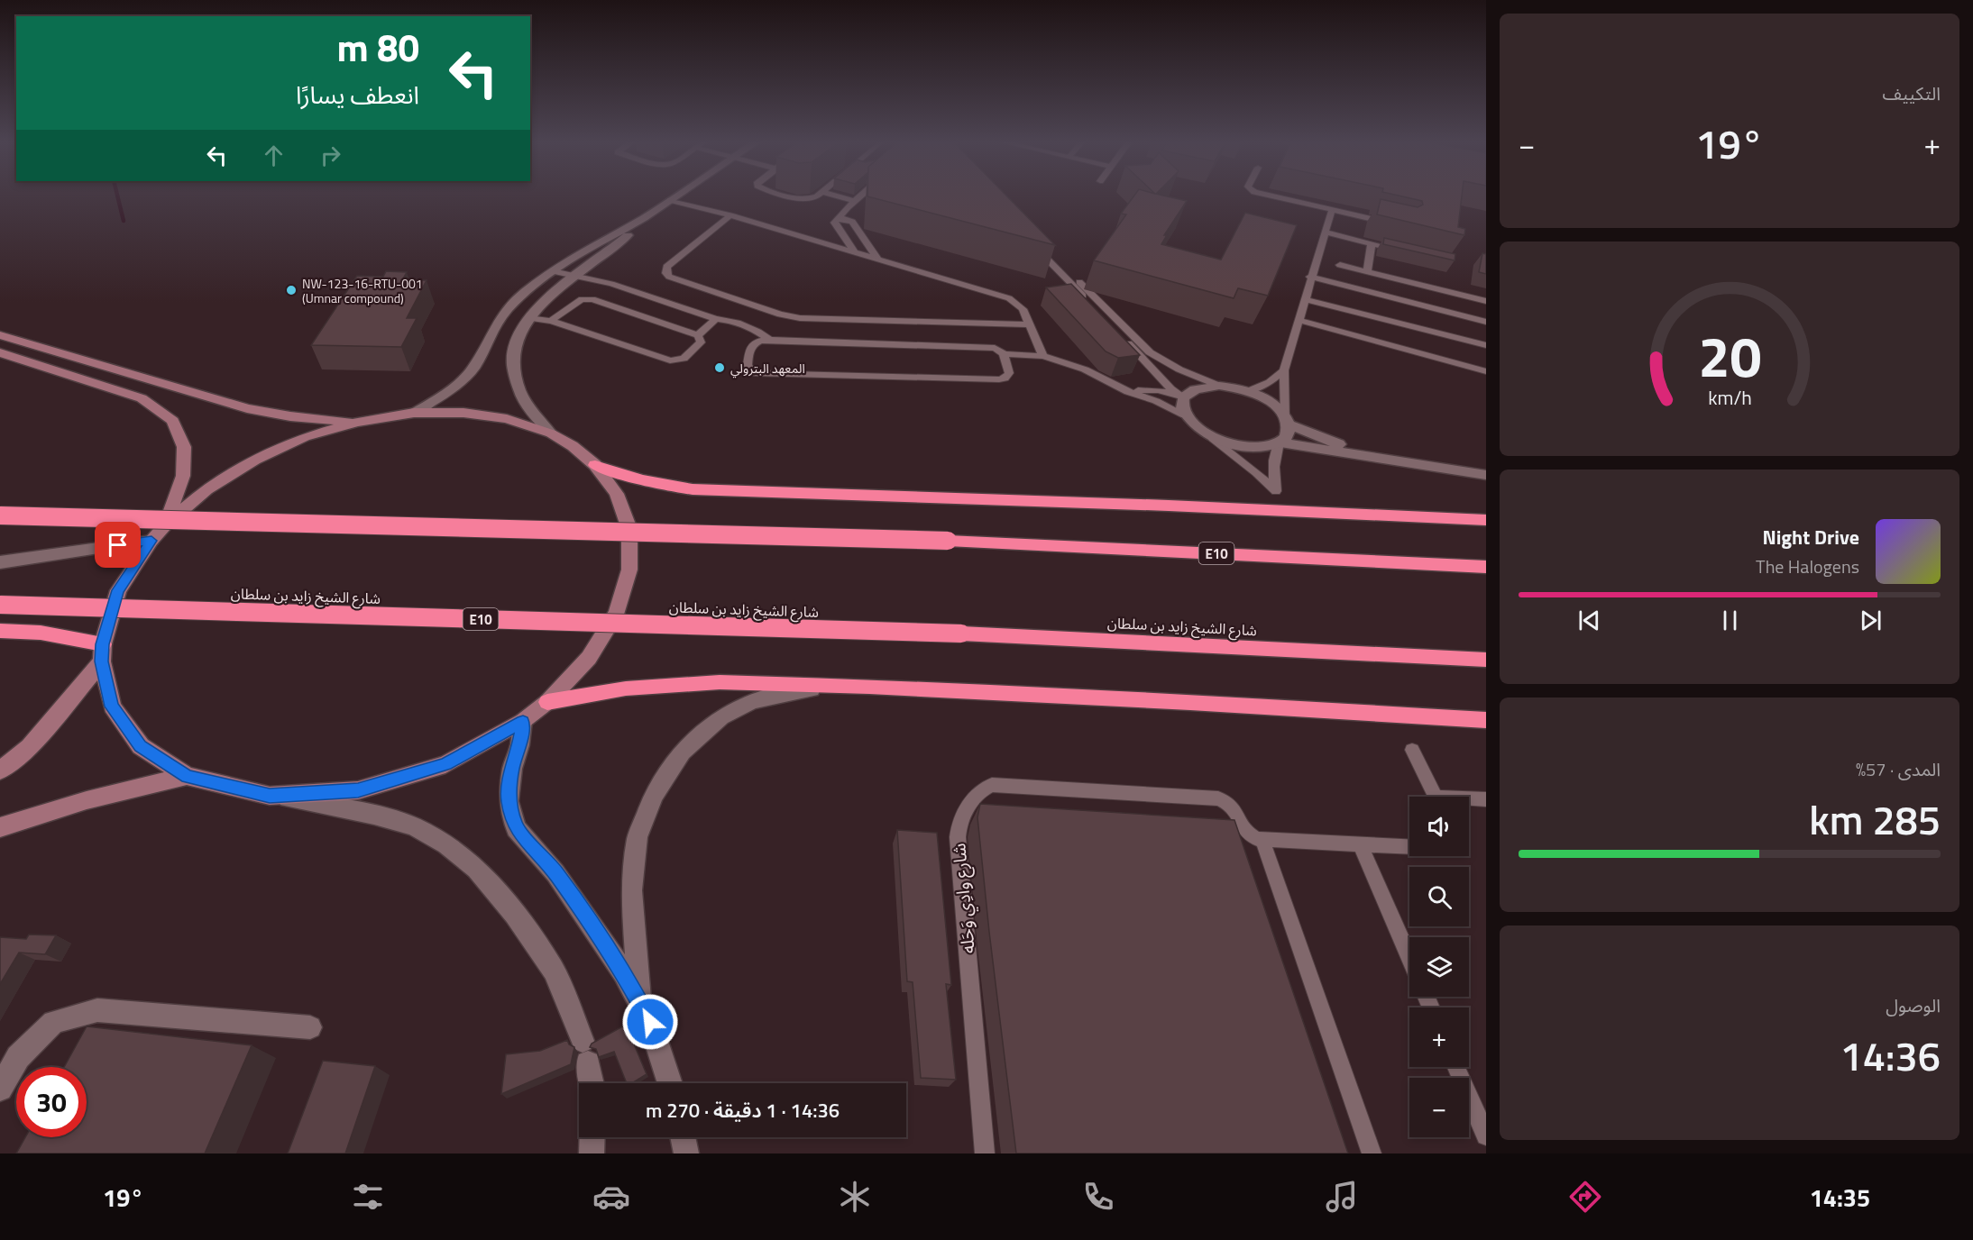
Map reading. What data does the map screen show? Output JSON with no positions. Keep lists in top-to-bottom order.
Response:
{
  "streets": {
    "highway": ["E10", "شارع الشيخ زايد بن سلطان"],
    "lane": ["شارع وادِي وَحَله"]
  },
  "places": ["NW-123-16-RTU-001 (Umnar compound)", "المعهد البترولي"],
  "page": {
    "tile": [
      "التكييف",
      ["المدى · 57%", "285 km"],
      ["الوصول", "14:36"]
    ],
    "turn": ["80 m", "انعطف يسارًا"],
    "heat": ["−", "19°", "+"],
    "song": ["Night Drive", "The Halogens"],
    "map_buttons": ["+", "−"],
    "limit": "30",
    "trip": "14:36 · 1 دقيقة · 270 m",
    "tabs": ["14:35", "19°"],
    "gauge": ["20", "km/h"]
  }
}
